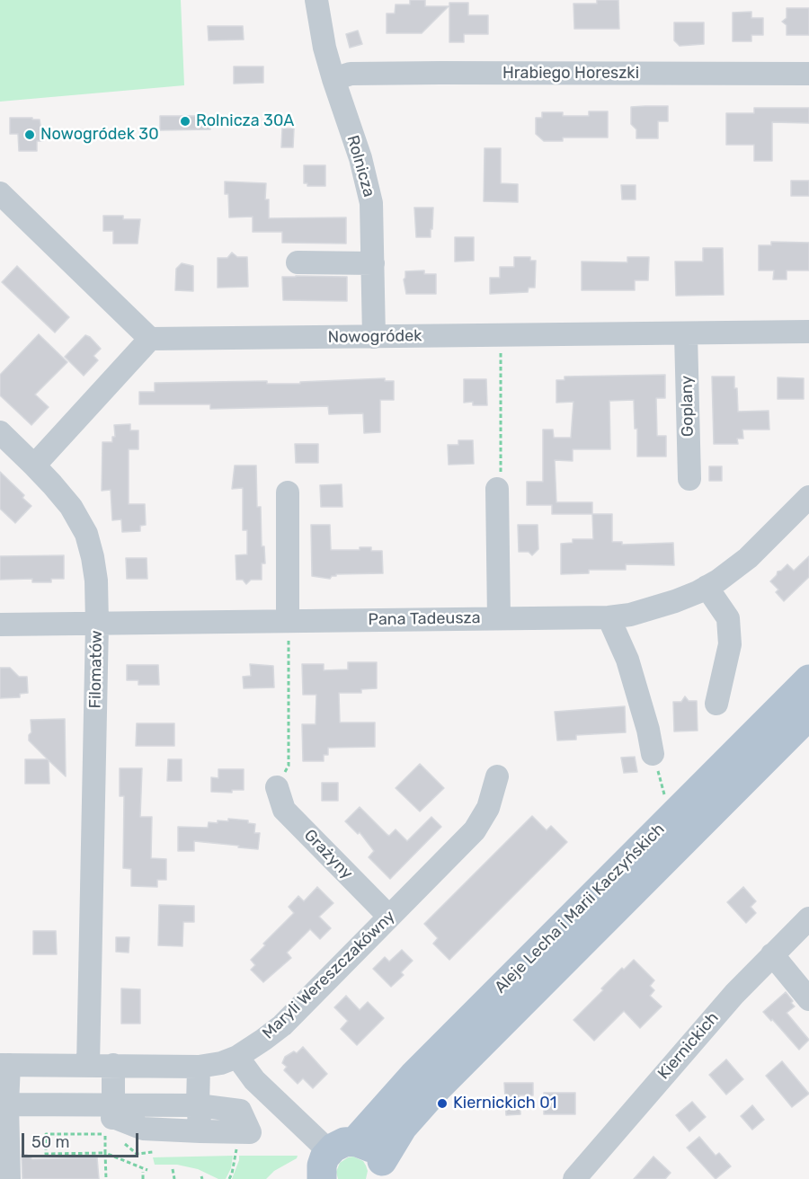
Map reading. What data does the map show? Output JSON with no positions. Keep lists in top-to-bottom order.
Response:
{
  "streets": {
    "main road": ["Aleje Lecha i Marii Kaczyńskich"],
    "street": [
      "Hrabiego Horeszki",
      "Rolnicza",
      "Nowogródek",
      "Goplany",
      "Pana Tadeusza",
      "Filomatów",
      "Grażyny",
      "Maryli Wereszczakówny",
      "Kiernickich"
    ]
  },
  "crossings": [
    ["Hrabiego Horeszki", "Rolnicza"],
    ["Rolnicza", "Nowogródek"],
    ["Nowogródek", "Goplany"],
    ["Pana Tadeusza", "Filomatów"],
    ["Filomatów", "Maryli Wereszczakówny"],
    ["Grażyny", "Maryli Wereszczakówny"]
  ],
  "places": ["Rolnicza 30A", "Nowogródek 30", "Kiernickich 01"],
  "scale_bar": "50 m"
}
